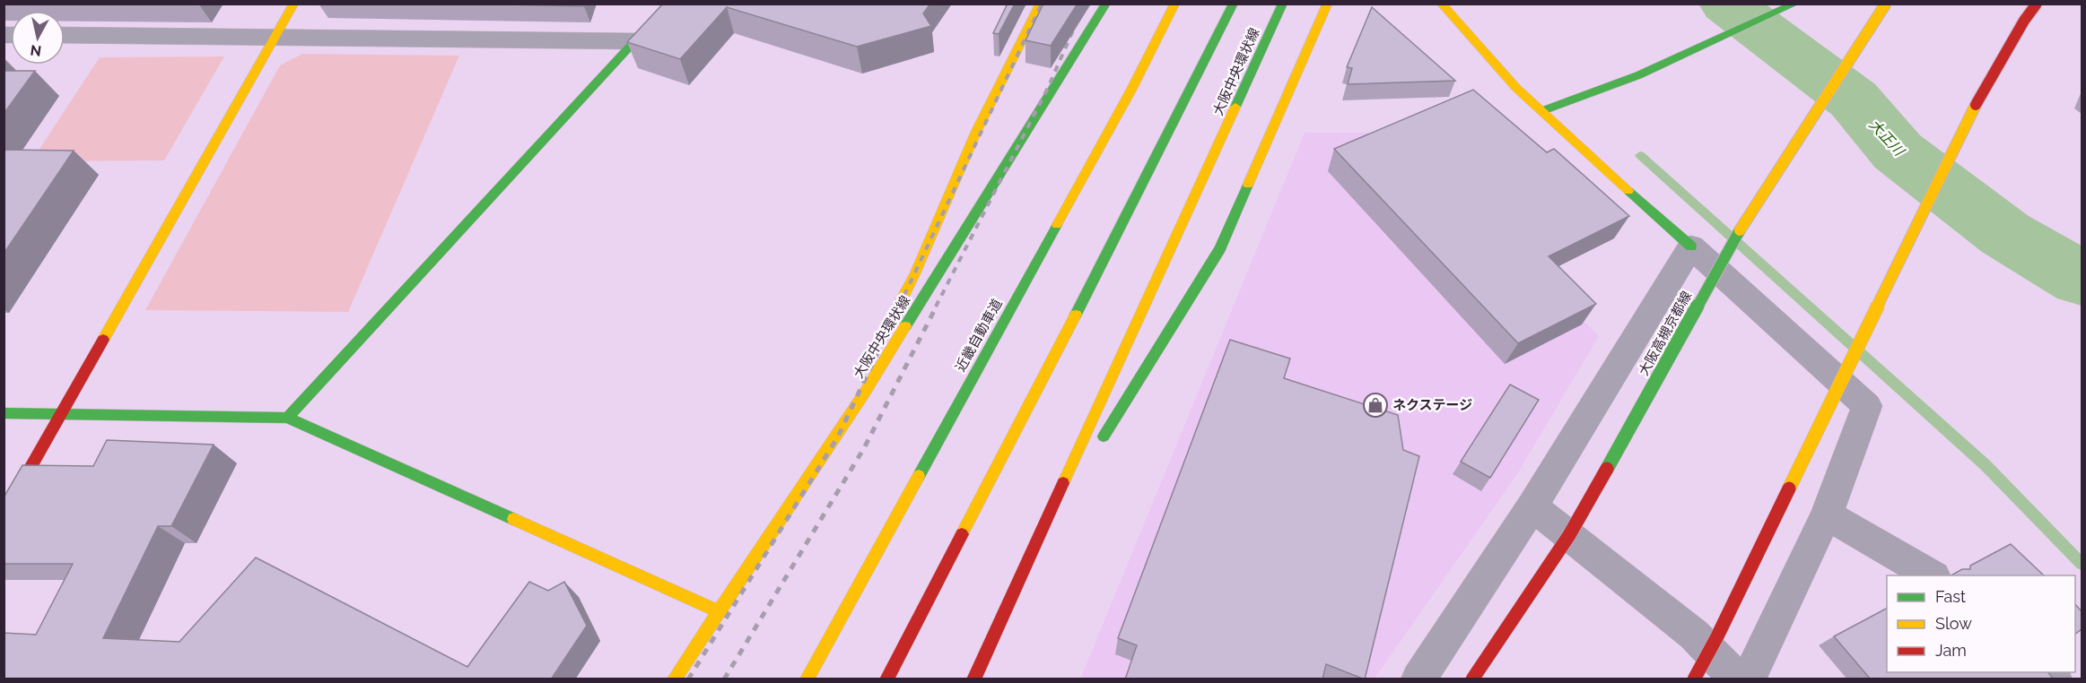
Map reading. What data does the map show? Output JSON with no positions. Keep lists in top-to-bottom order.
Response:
{
  "streets": {
    "main road": ["大阪中央環状線", "大阪高槻京都線", "近畿自動車道"]
  },
  "water": ["大正川"],
  "places": {
    "shop": ["ネクステージ"]
  },
  "legend": ["Fast", "Slow", "Jam"],
  "north": "bottom"
}
